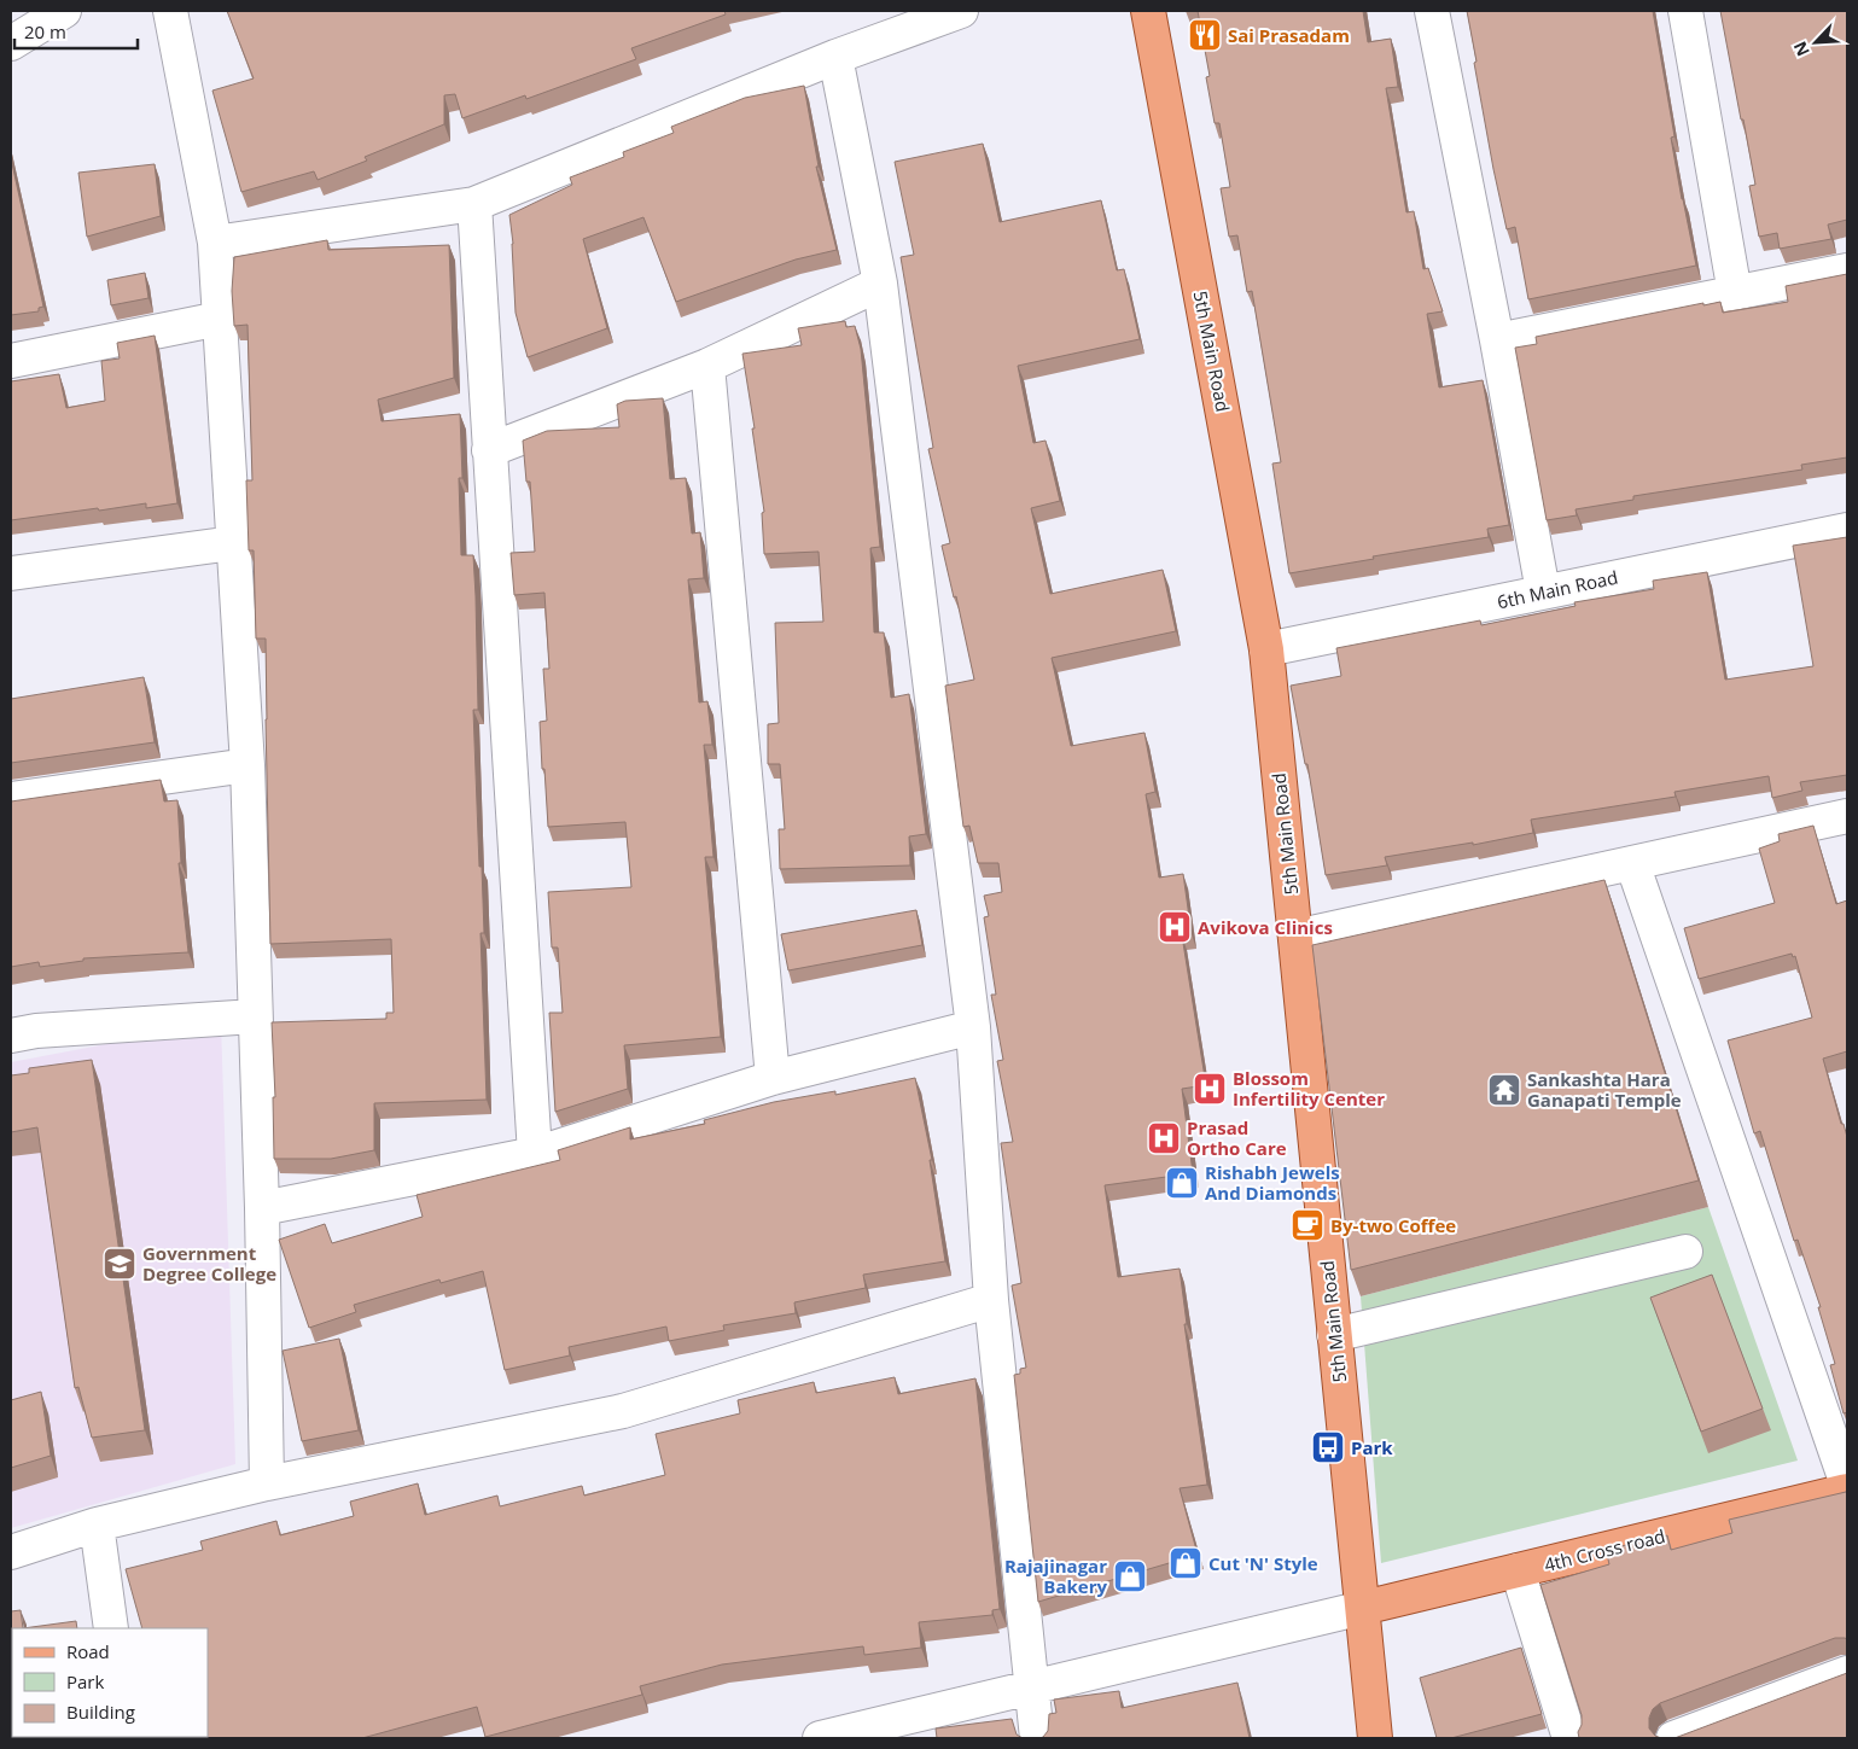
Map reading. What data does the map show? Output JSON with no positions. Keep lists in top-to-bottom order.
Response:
{
  "streets": {
    "main road": ["5th Main Road", "4th Cross road"],
    "street": ["6th Main Road"]
  },
  "crossings": [
    ["5th Main Road", "6th Main Road"],
    ["5th Main Road", "4th Cross road"]
  ],
  "places": {
    "restaurant": ["Sai Prasadam"],
    "hospital": ["Avikova Clinics", "Blossom Infertility Center", "Prasad Ortho Care"],
    "temple": ["Sankashta Hara Ganapati Temple"],
    "shop": ["Rishabh Jewels And Diamonds", "Cut 'N' Style", "Rajajinagar Bakery"],
    "cafe": ["By-two Coffee"],
    "school or university": ["Government Degree College"],
    "bus stop": ["Park"]
  },
  "legend": ["Road", "Park", "Building"],
  "scale_bar": "20 m",
  "north": "bottom left"
}
